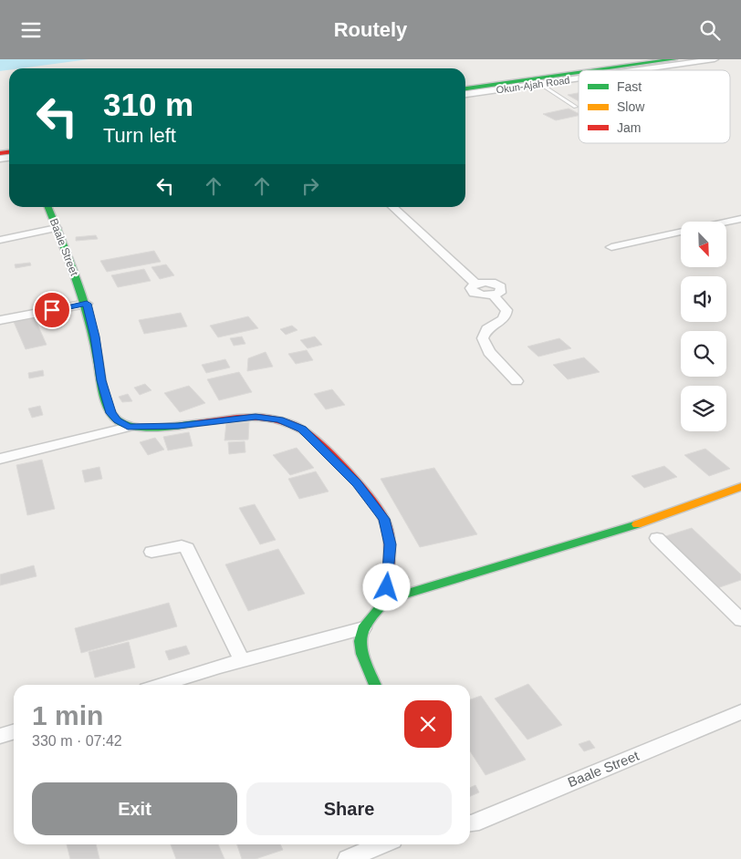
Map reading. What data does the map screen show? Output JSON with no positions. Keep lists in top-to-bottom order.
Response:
{
  "streets": {
    "main road": ["Baale Street"],
    "street": ["Okun-Ajah Road"]
  },
  "legend": ["Fast", "Slow", "Jam"],
  "north": "bottom right",
  "page": {
    "header": "Routely",
    "turn": ["310 m", "Turn left"],
    "heading": ["1 min", "330 m · 07:42"],
    "buttons": ["Exit", "Share"]
  }
}
